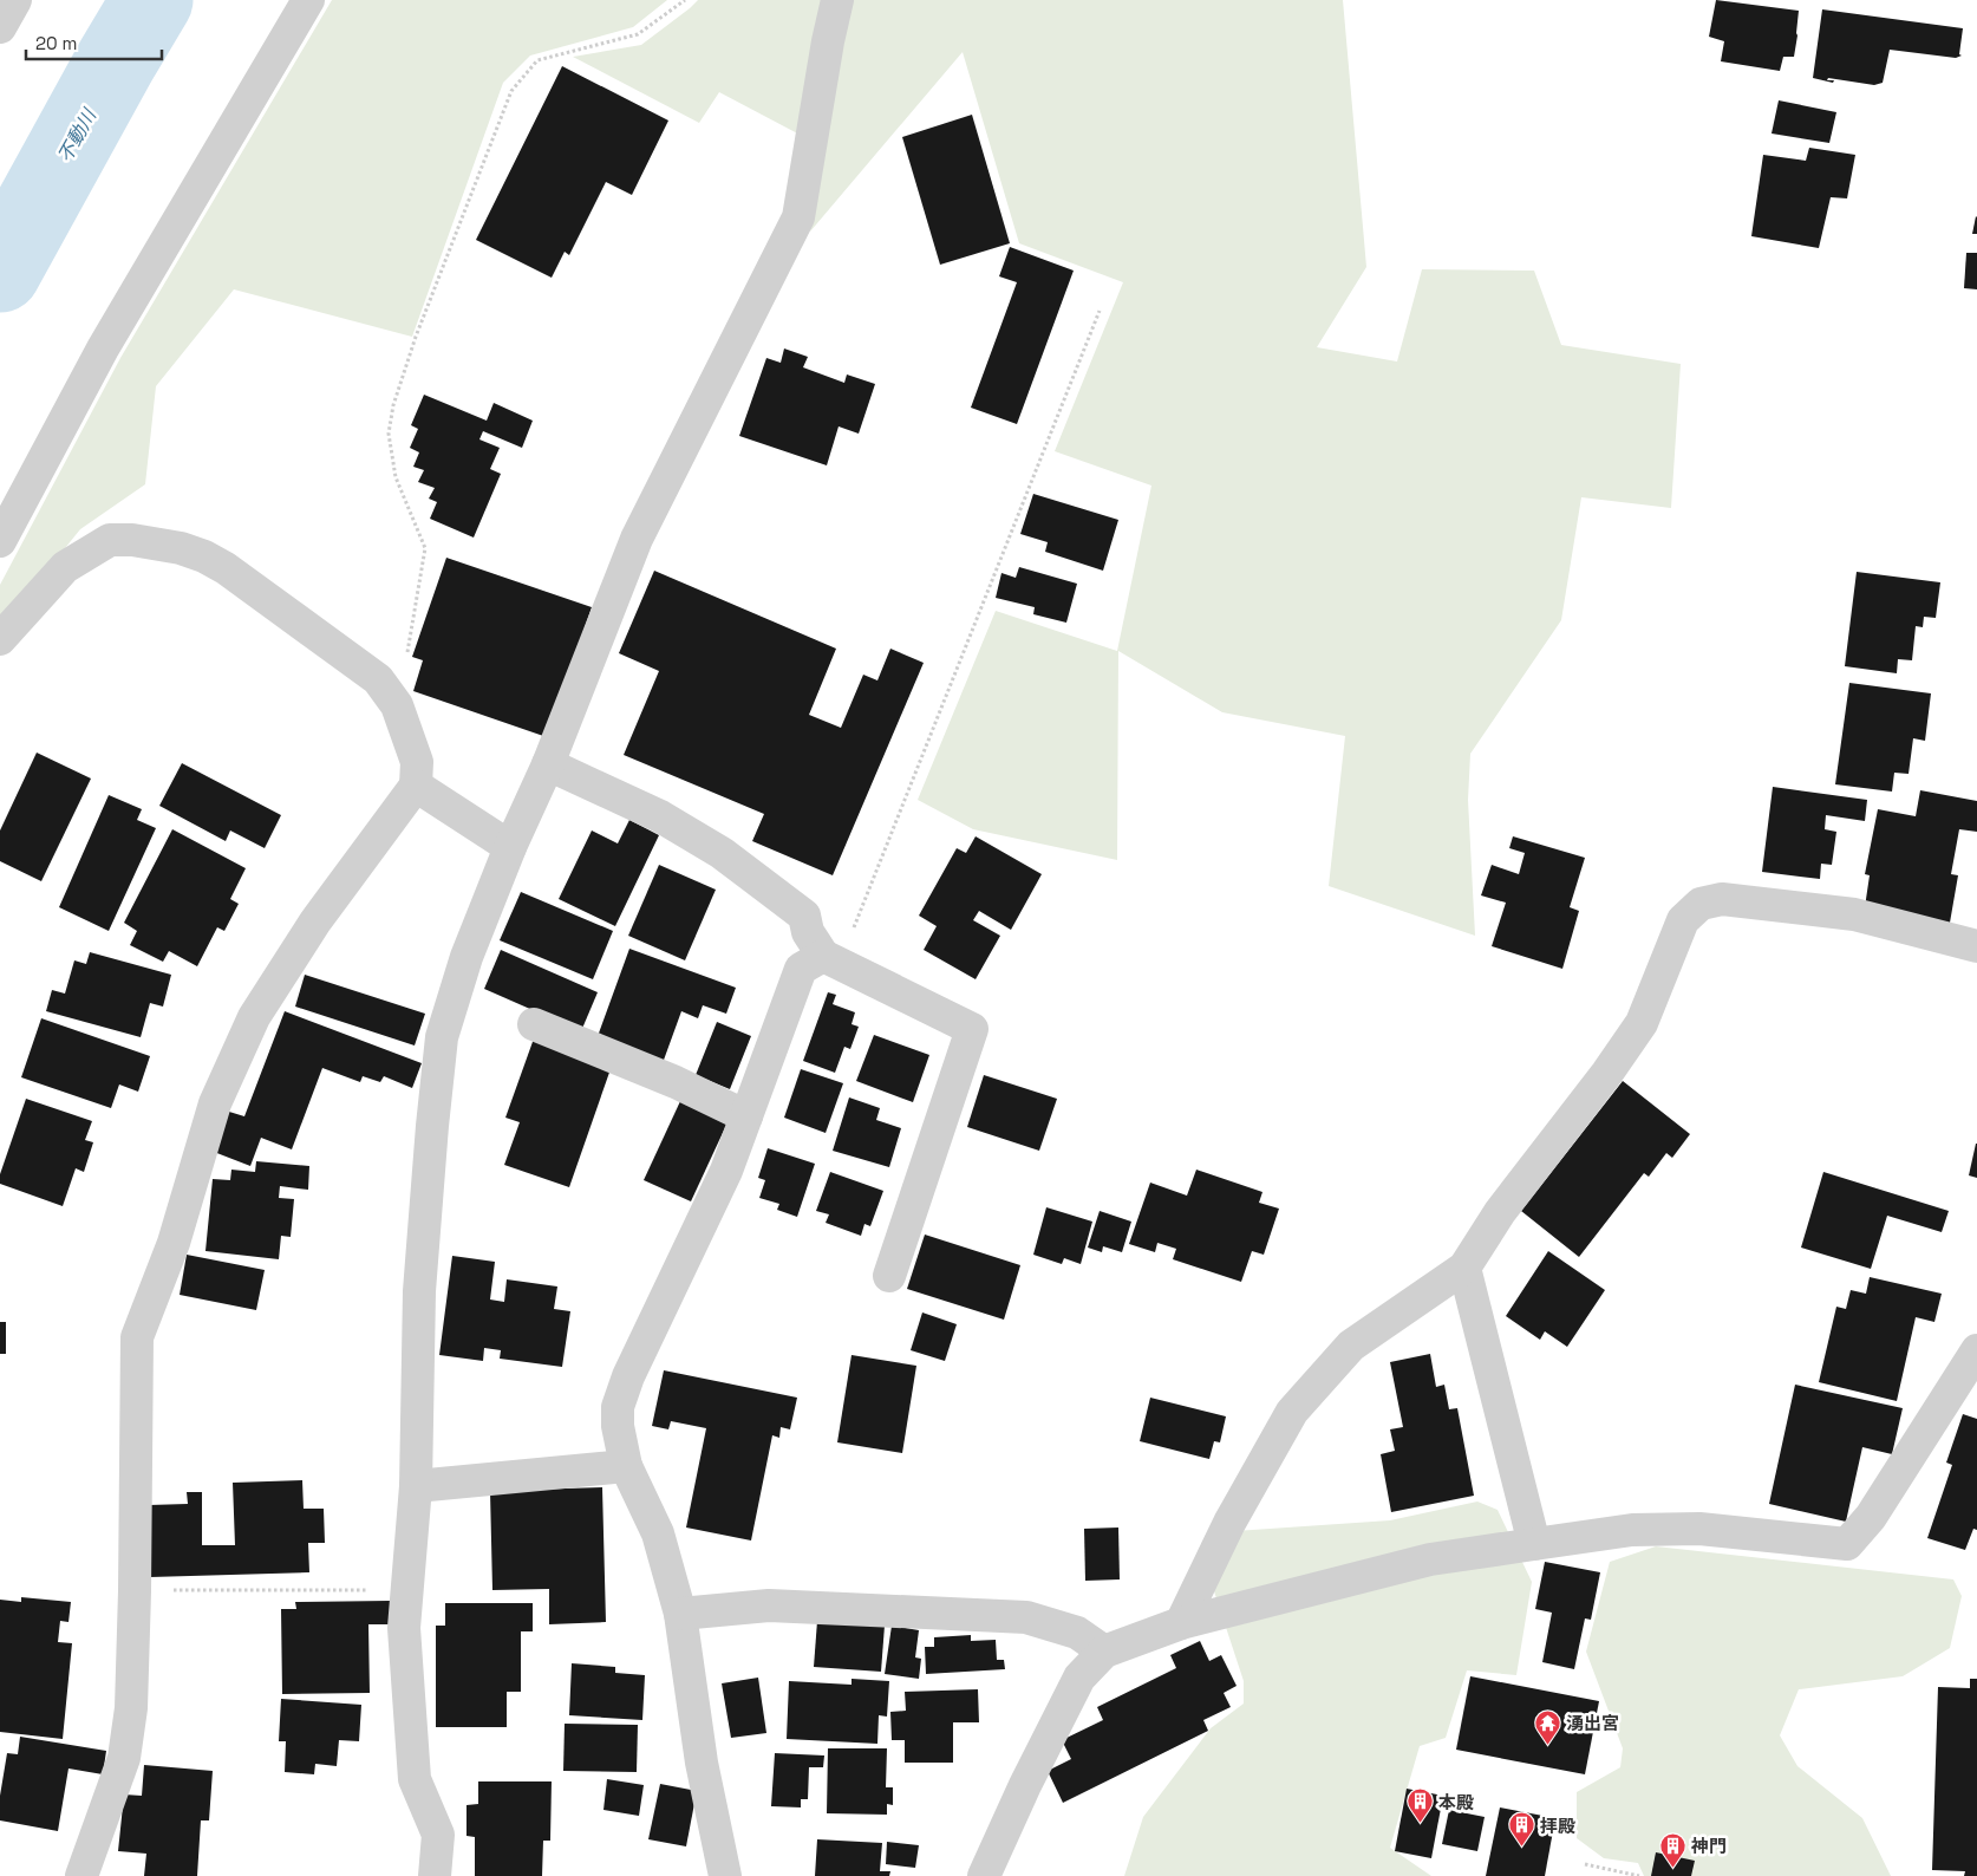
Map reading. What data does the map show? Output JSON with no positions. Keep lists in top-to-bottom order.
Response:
{
  "water": ["不動川"],
  "places": {
    "temple": ["湧出宮"],
    "building": ["本殿", "拝殿", "神門"]
  },
  "scale_bar": "20 m"
}
